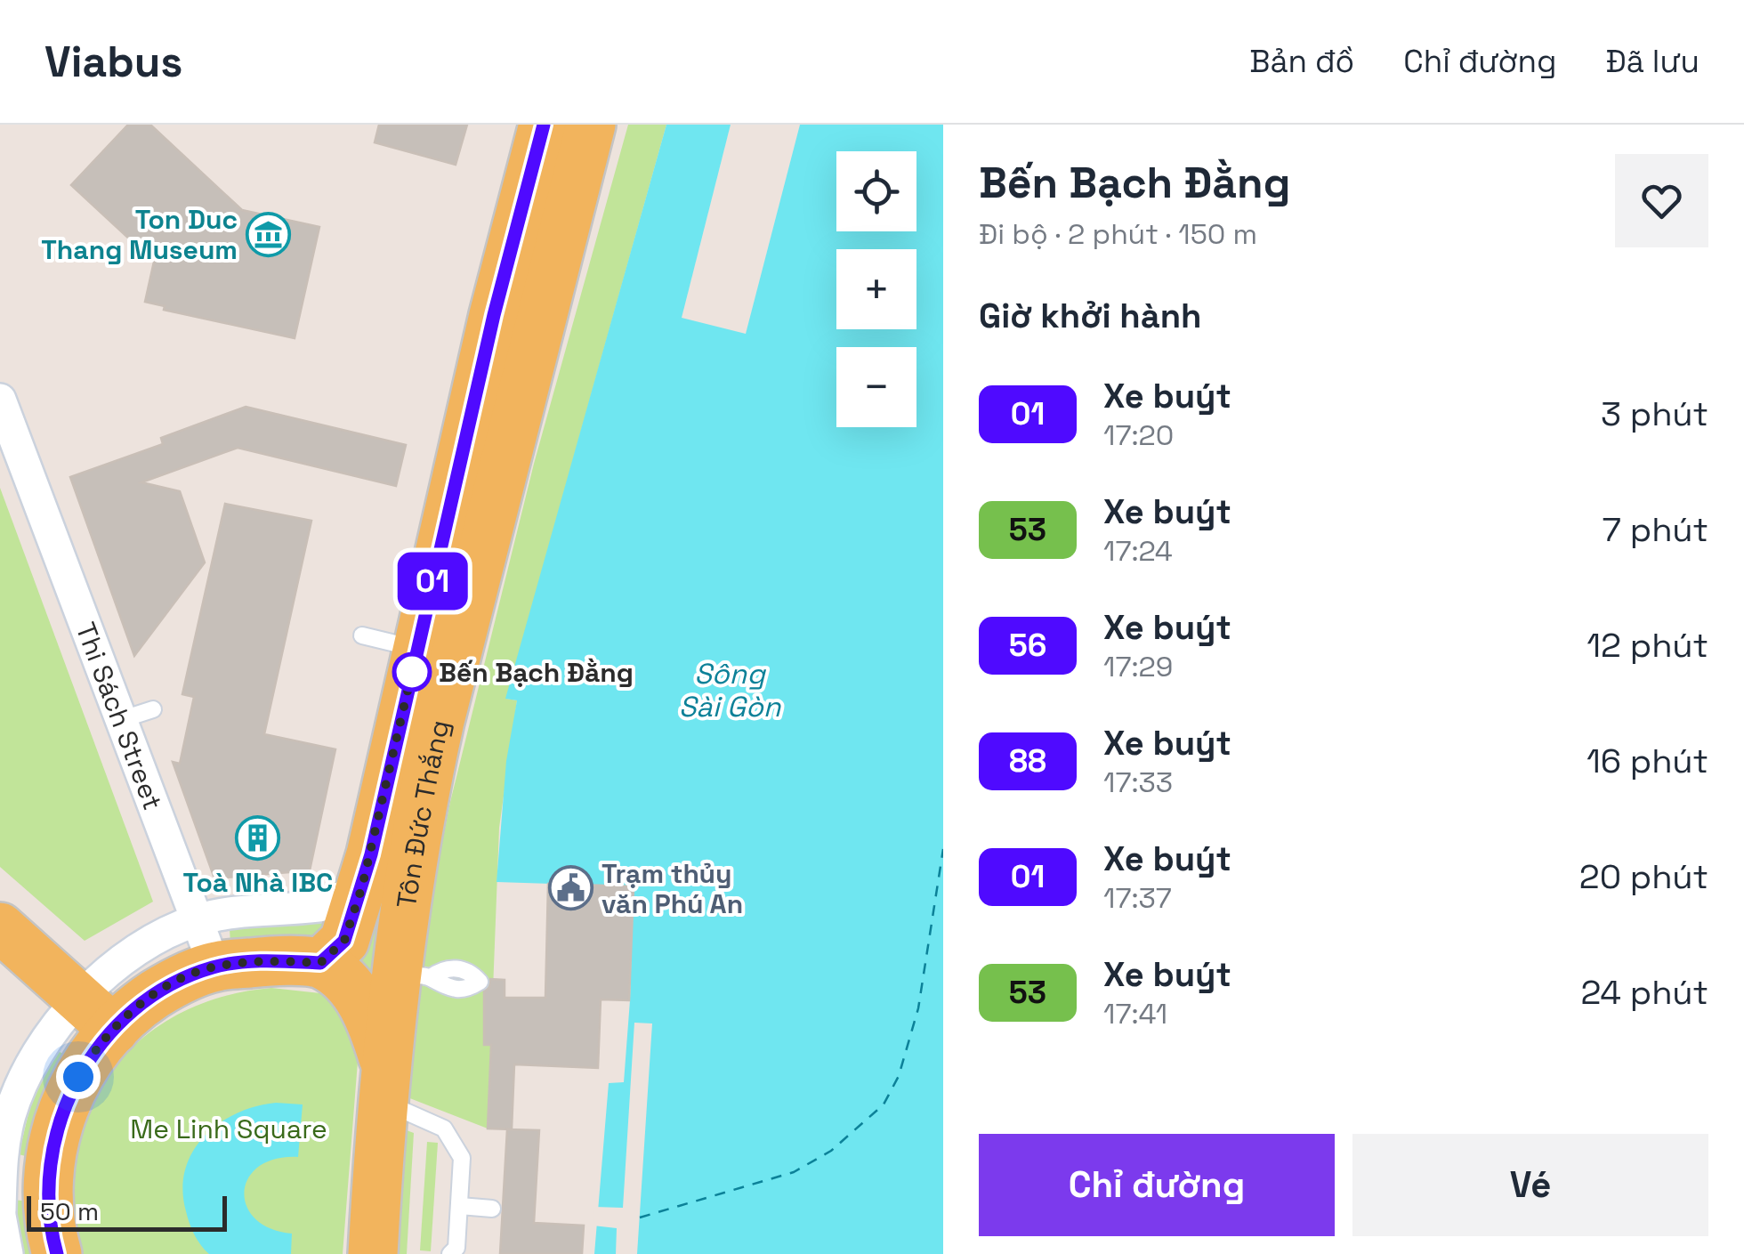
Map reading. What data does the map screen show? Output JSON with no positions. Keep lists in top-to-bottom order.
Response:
{
  "streets": {
    "main road": ["Tôn Đức Thắng"],
    "street": ["Thi Sách Street"]
  },
  "water": ["Sông Sài Gòn"],
  "parks": ["Me Linh Square"],
  "places": {
    "museum": ["Ton Duc Thang Museum"],
    "other": ["Bến Bạch Đằng"],
    "building": ["Toà Nhà IBC"],
    "public building": ["Trạm thủy văn Phú An"]
  },
  "lines": ["bus line 01"],
  "scale_bar": "50 m",
  "page": {
    "header": "Viabus",
    "nav": ["Bản đồ", "Chỉ đường", "Đã lưu"],
    "on_map": "01",
    "heading": [
      ["Bến Bạch Đằng", "Đi bộ · 2 phút · 150 m"],
      "Giờ khởi hành"
    ],
    "map_buttons": ["+", "−"],
    "list": [
      {
        "mark": "01",
        "name": "Xe buýt",
        "note": "17:20",
        "value": "3 phút"
      },
      {
        "mark": "53",
        "name": "Xe buýt",
        "note": "17:24",
        "value": "7 phút"
      },
      {
        "mark": "56",
        "name": "Xe buýt",
        "note": "17:29",
        "value": "12 phút"
      },
      {
        "mark": "88",
        "name": "Xe buýt",
        "note": "17:33",
        "value": "16 phút"
      },
      {
        "mark": "01",
        "name": "Xe buýt",
        "note": "17:37",
        "value": "20 phút"
      },
      {
        "mark": "53",
        "name": "Xe buýt",
        "note": "17:41",
        "value": "24 phút"
      }
    ],
    "buttons": ["Chỉ đường", "Vé"],
    "scale": "50 m"
  }
}
